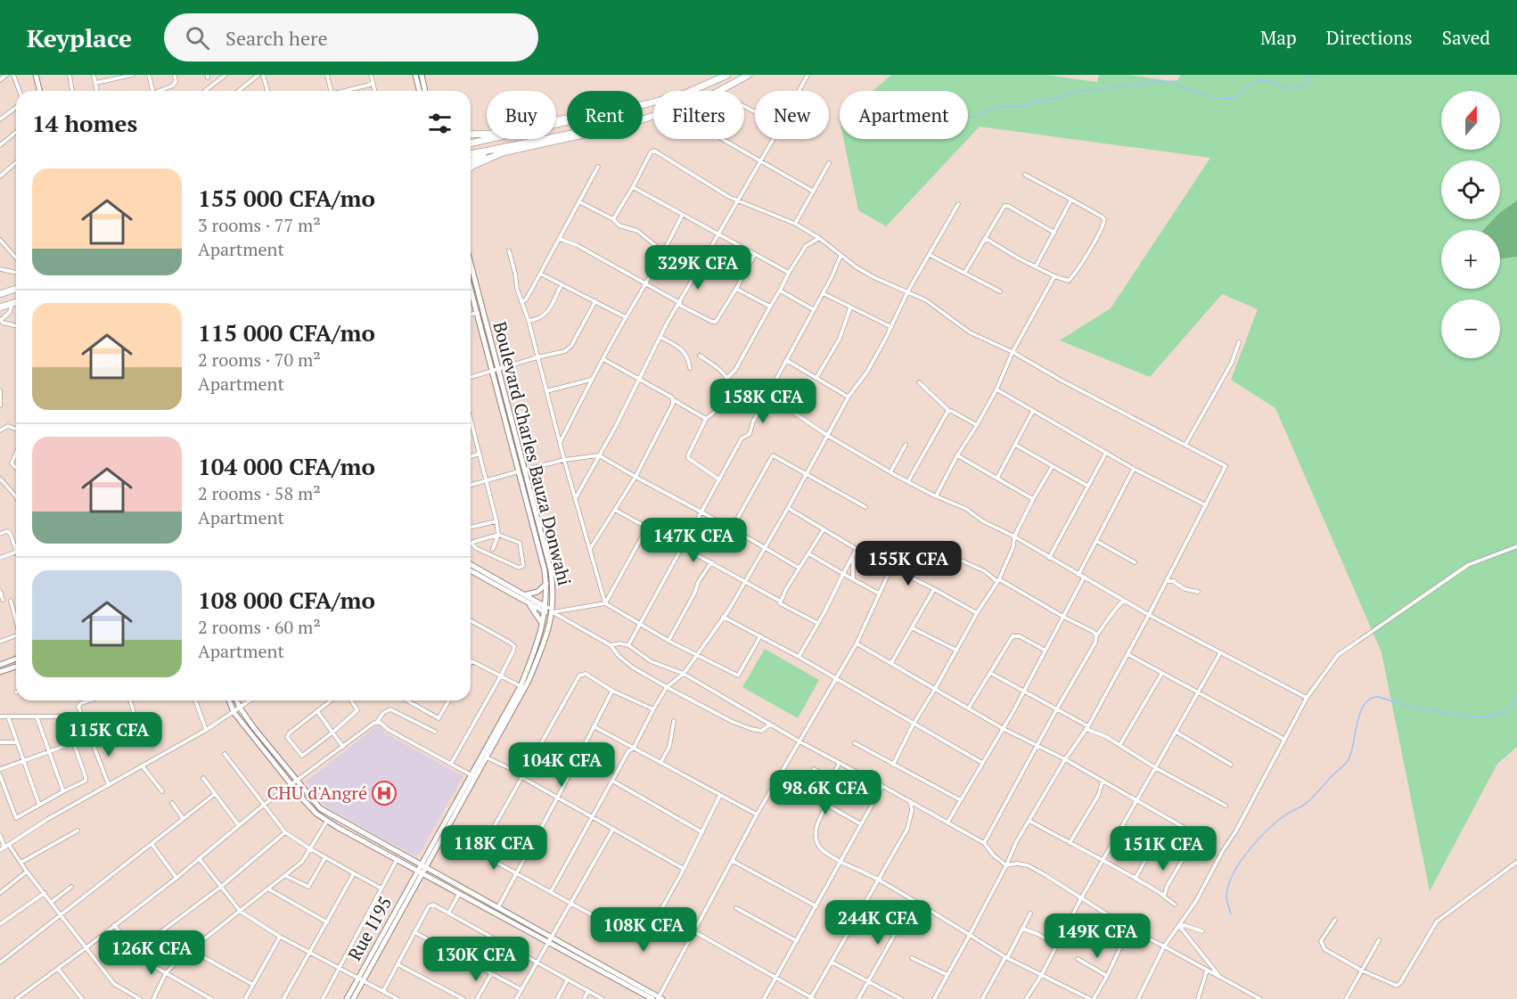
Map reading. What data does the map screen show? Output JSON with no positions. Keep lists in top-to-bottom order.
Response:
{
  "streets": {
    "main road": ["Boulevard Charles Bauza Donwahi", "Rue I195"]
  },
  "crossings": [
    ["Boulevard Charles Bauza Donwahi", "Rue I195"]
  ],
  "places": {
    "hospital": ["CHU d'Angré"]
  },
  "north": "top",
  "page": {
    "header": "Keyplace",
    "search": "Search here",
    "nav": ["Map", "Directions", "Saved"],
    "map_buttons": ["+", "−"],
    "chip": [
      "Buy",
      "Rent",
      "Filters",
      "New",
      "Apartment"
    ],
    "heading": "14 homes",
    "list": [
      {
        "name": "155 000 CFA/mo",
        "note": "3 rooms · 77 m² · Apartment"
      },
      {
        "name": "115 000 CFA/mo",
        "note": "2 rooms · 70 m² · Apartment"
      },
      {
        "name": "104 000 CFA/mo",
        "note": "2 rooms · 58 m² · Apartment"
      },
      {
        "name": "108 000 CFA/mo",
        "note": "2 rooms · 60 m² · Apartment"
      }
    ],
    "price": [
      "329K CFA",
      "158K CFA",
      "147K CFA",
      "155K CFA",
      "115K CFA",
      "104K CFA",
      "98.6K CFA",
      "118K CFA",
      "151K CFA",
      "244K CFA",
      "108K CFA",
      "149K CFA",
      "126K CFA",
      "130K CFA"
    ]
  }
}
